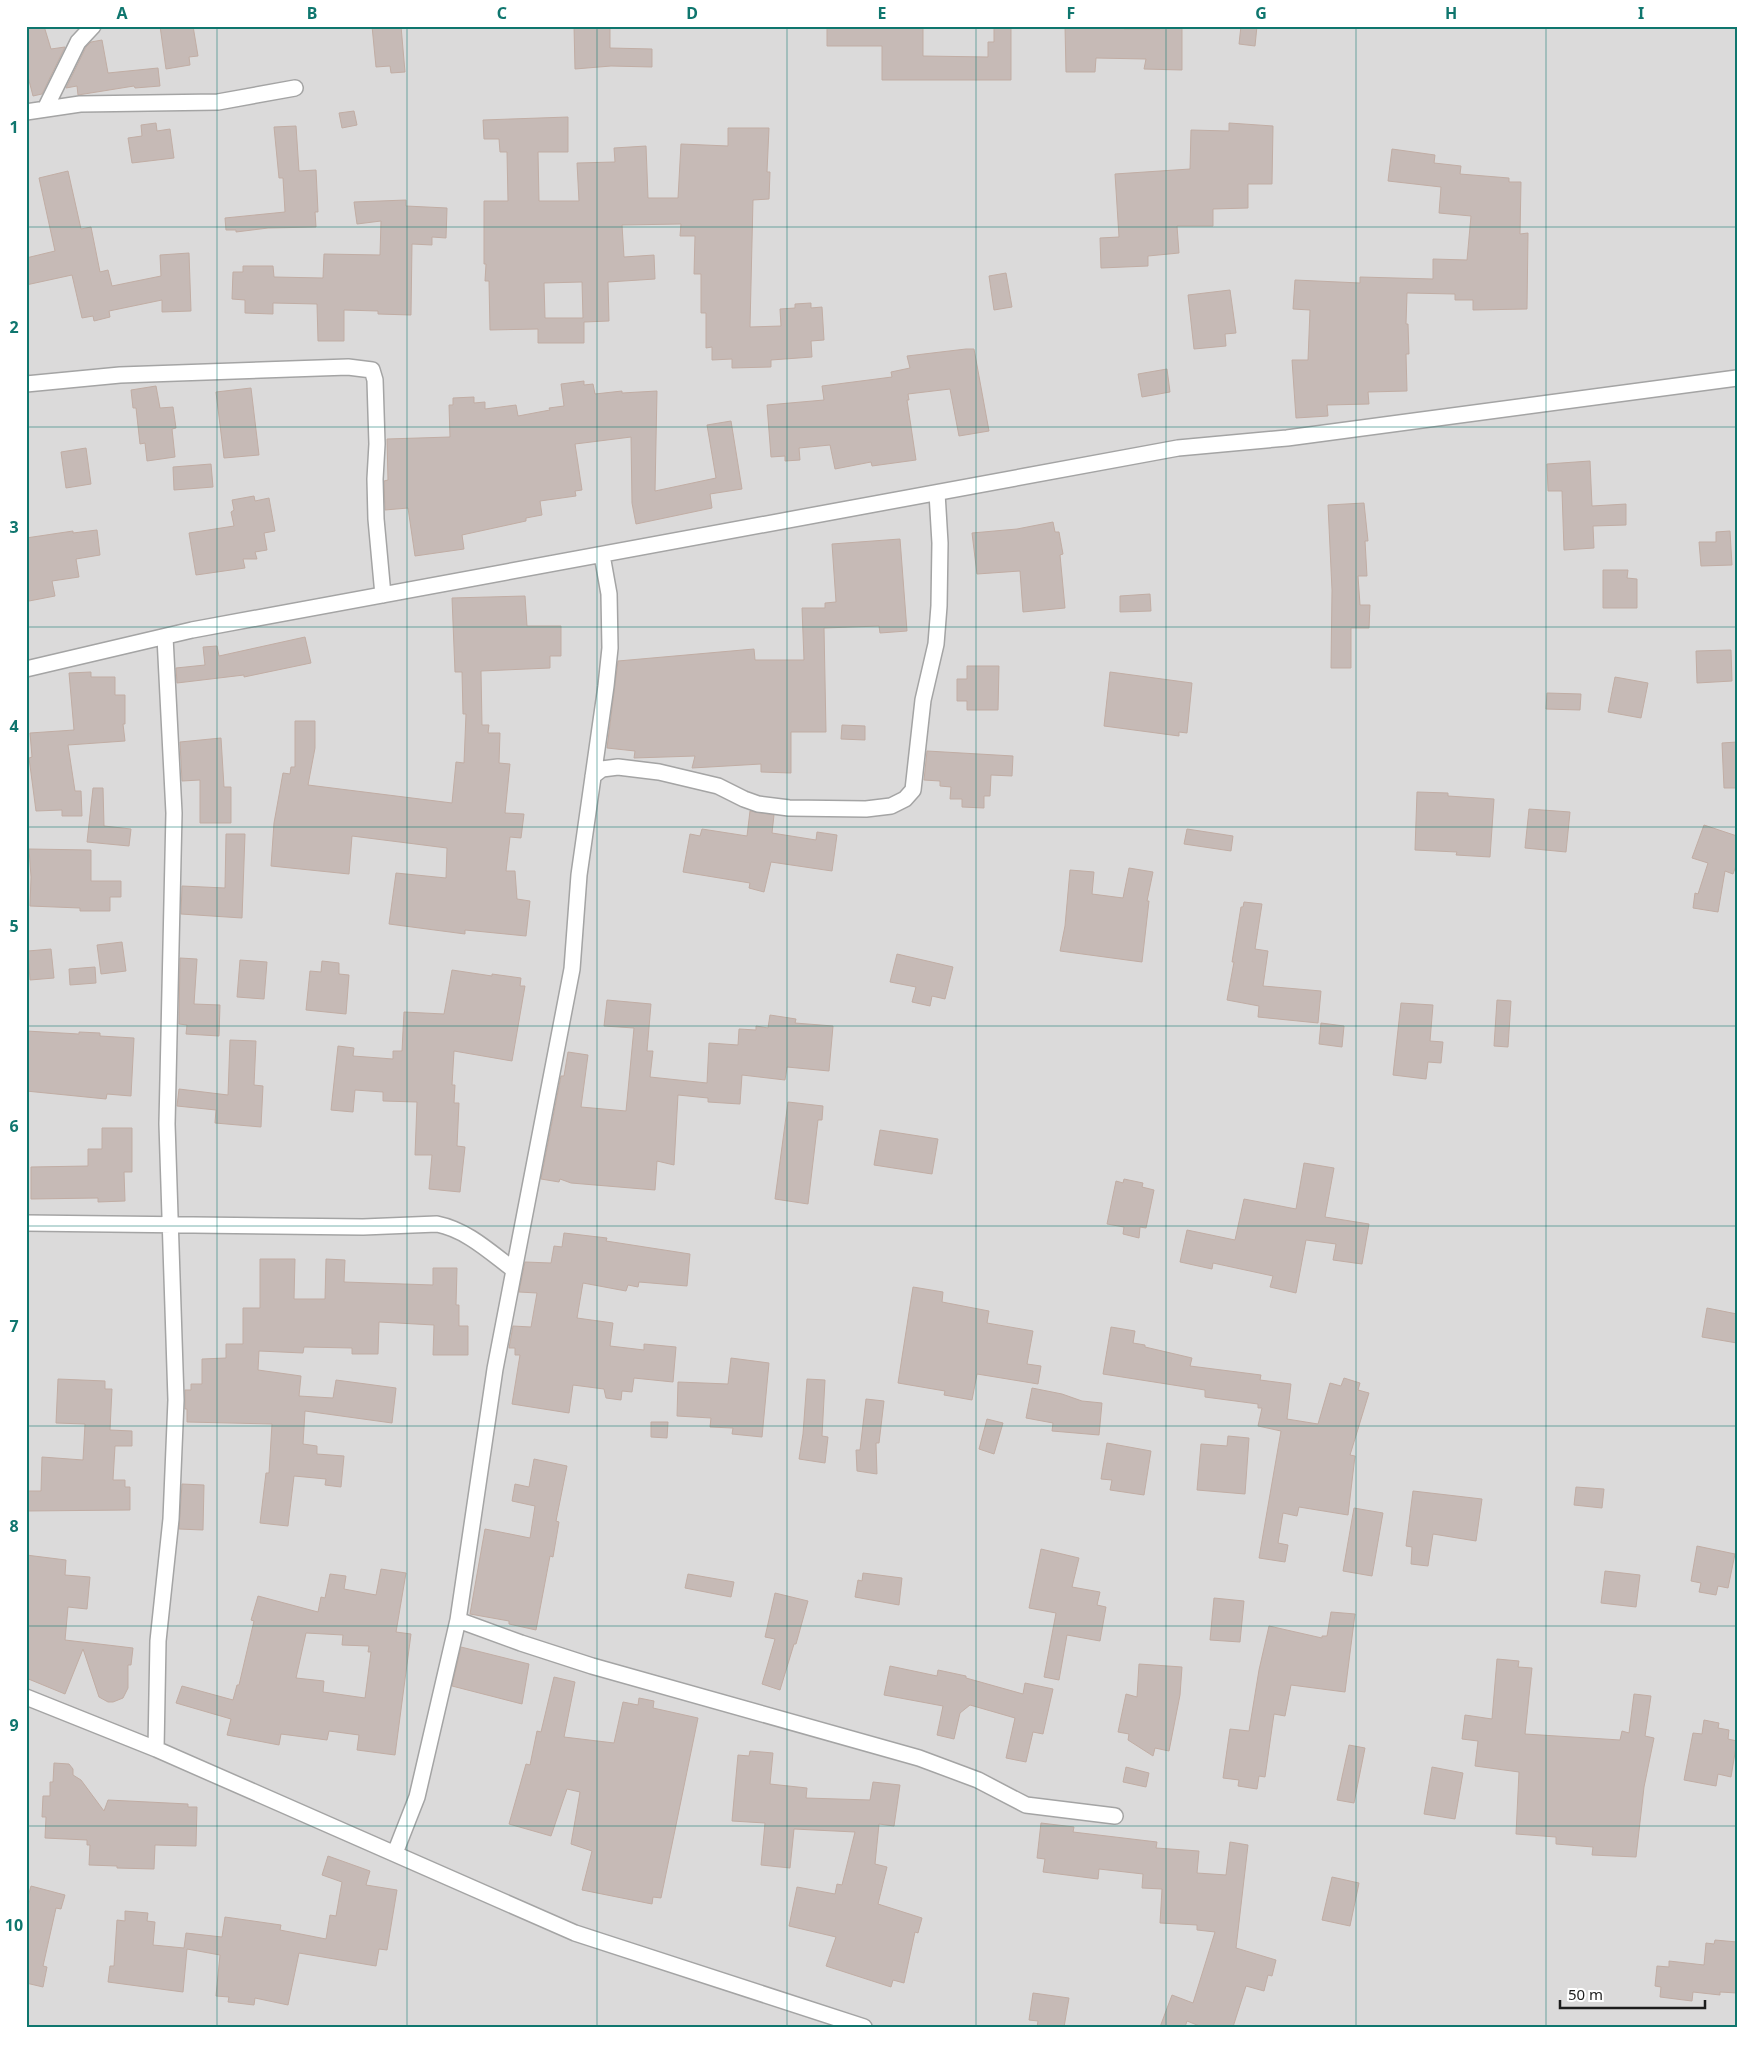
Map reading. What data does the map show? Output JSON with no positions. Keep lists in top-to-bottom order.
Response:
{
  "scale_bar": "50 m",
  "grid": {
    "columns": [
      "A",
      "B",
      "C",
      "D",
      "E",
      "F",
      "G",
      "H",
      "I"
    ],
    "rows": [
      "1",
      "2",
      "3",
      "4",
      "5",
      "6",
      "7",
      "8",
      "9",
      "10"
    ]
  }
}
